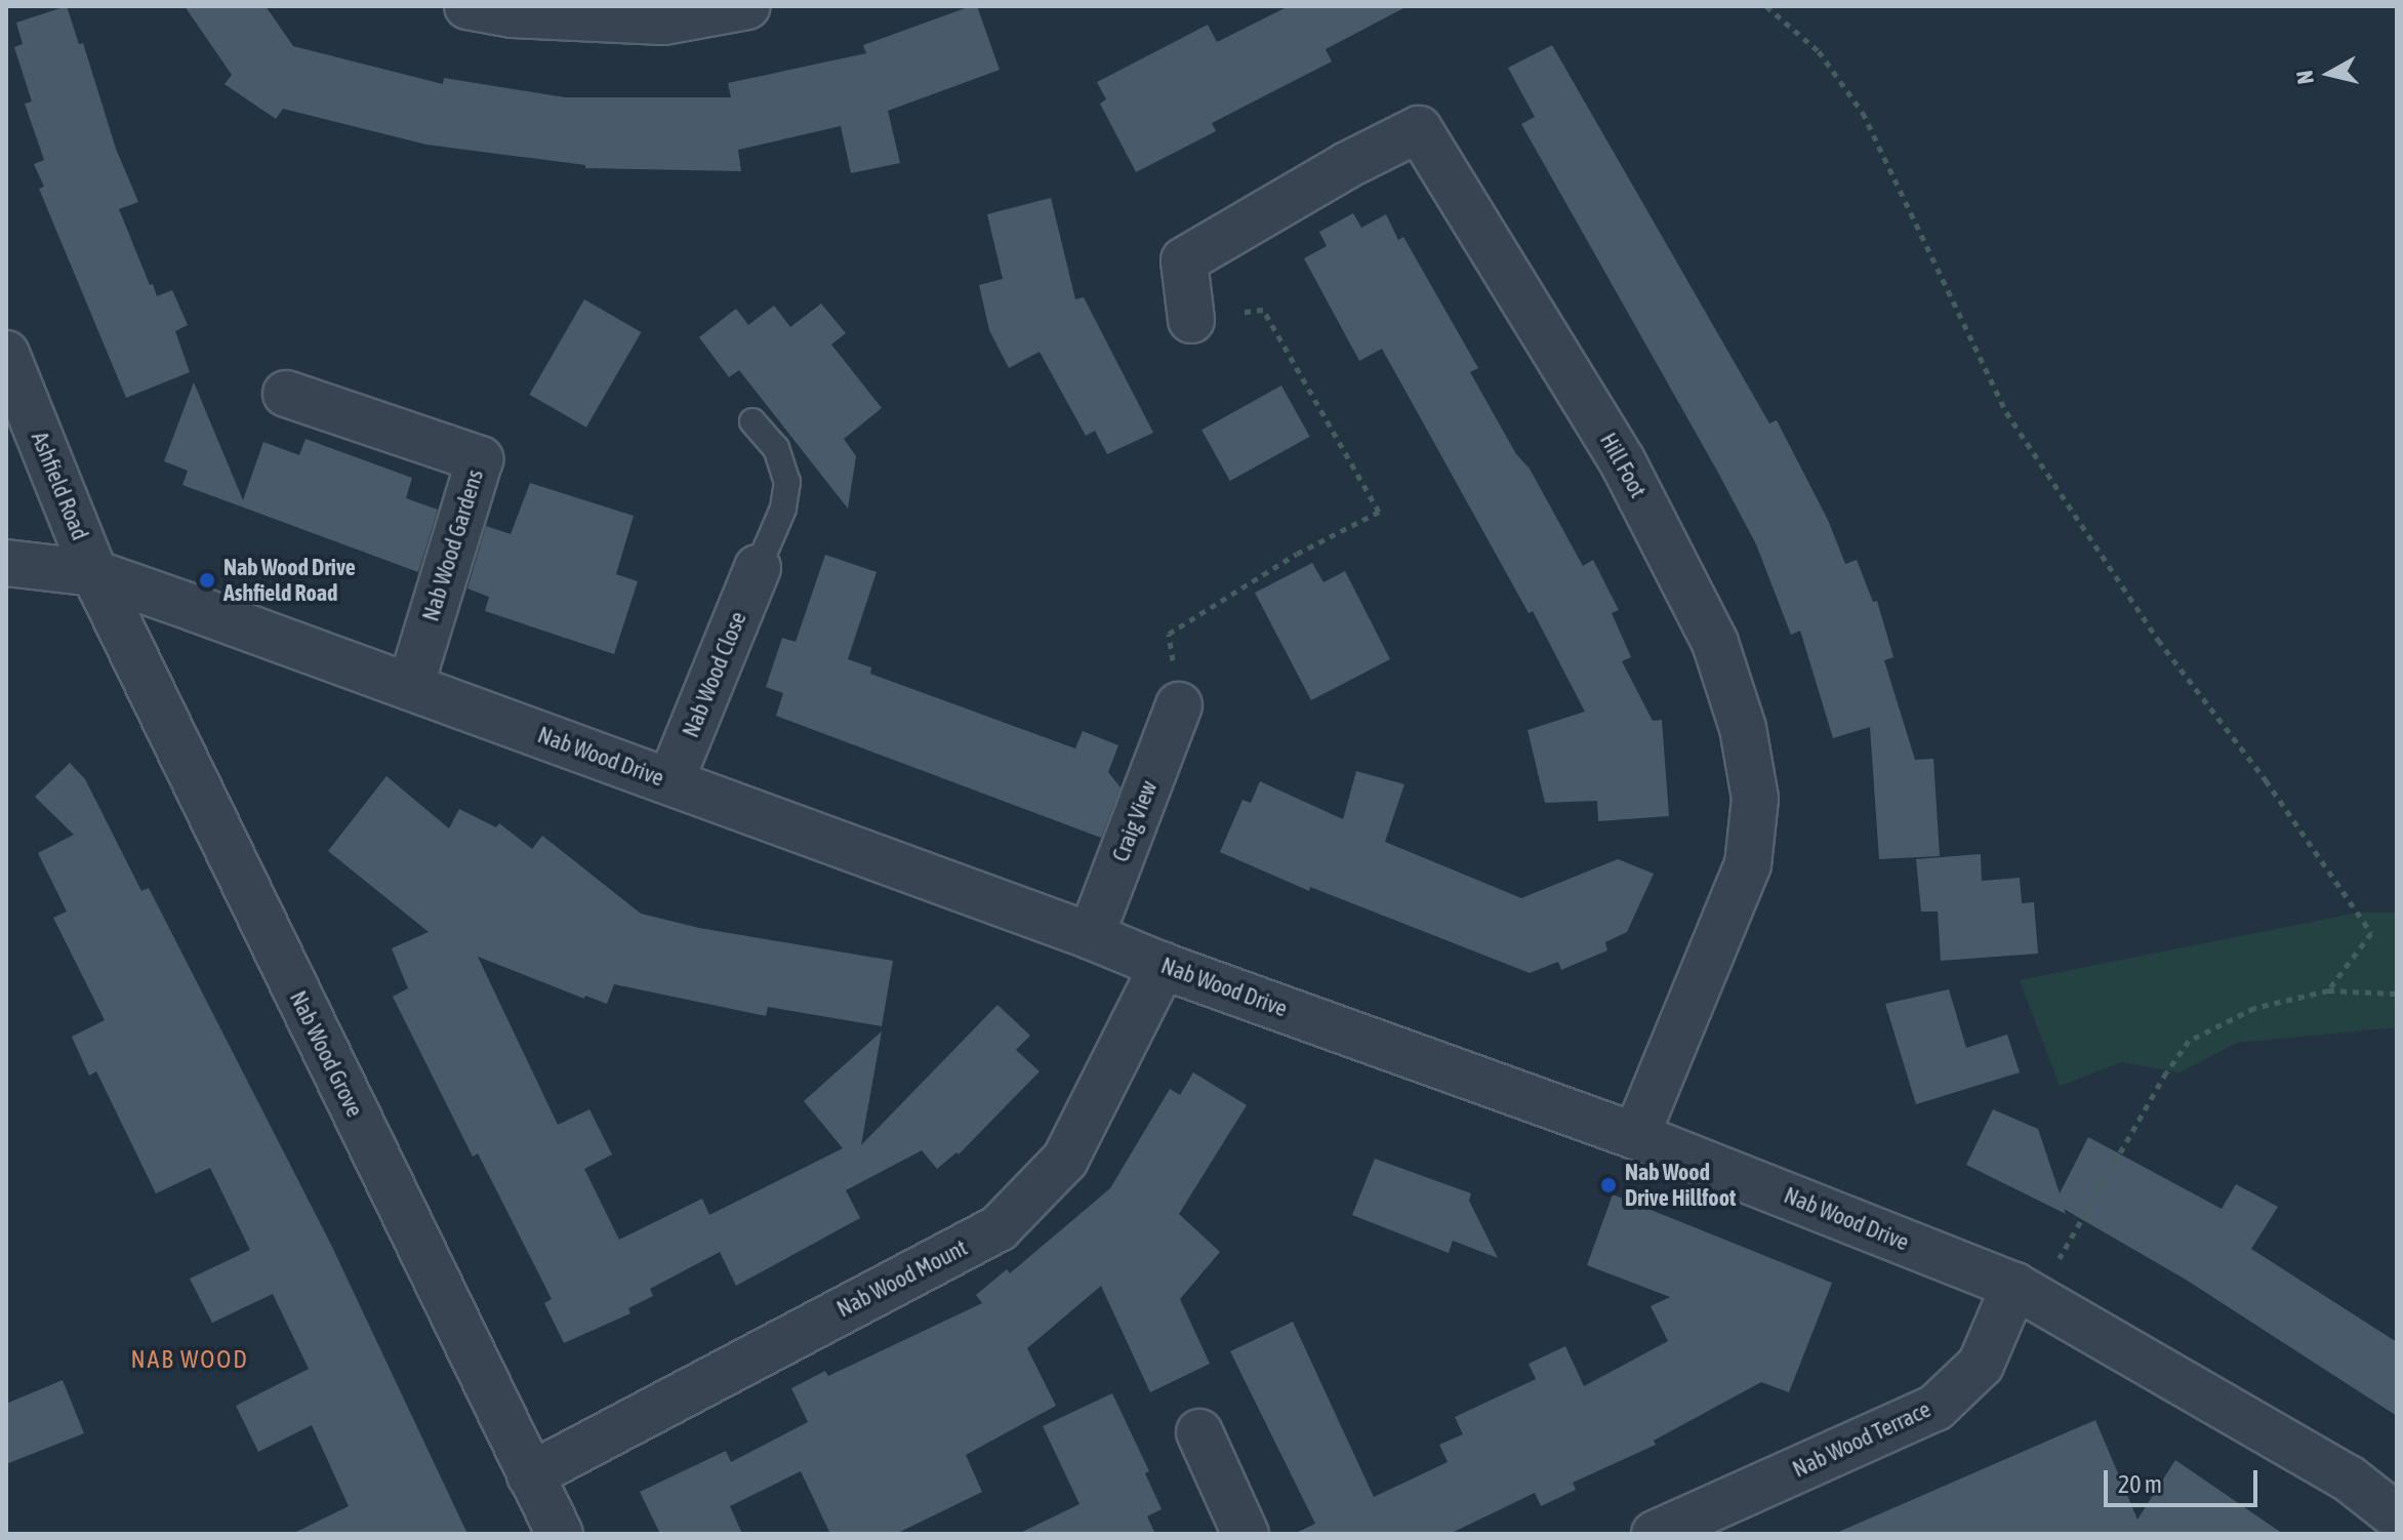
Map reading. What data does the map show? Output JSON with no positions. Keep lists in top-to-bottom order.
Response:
{
  "streets": {
    "street": [
      "Hill Foot",
      "Ashfield Road",
      "Nab Wood Gardens",
      "Nab Wood Close",
      "Nab Wood Drive",
      "Craig View",
      "Nab Wood Grove",
      "Nab Wood Mount",
      "Nab Wood Terrace"
    ]
  },
  "crossings": [
    ["Hill Foot", "Nab Wood Drive"],
    ["Ashfield Road", "Nab Wood Drive"],
    ["Ashfield Road", "Nab Wood Grove"],
    ["Nab Wood Gardens", "Nab Wood Drive"],
    ["Nab Wood Close", "Nab Wood Drive"],
    ["Nab Wood Drive", "Craig View"],
    ["Nab Wood Drive", "Nab Wood Grove"],
    ["Nab Wood Drive", "Nab Wood Mount"],
    ["Nab Wood Drive", "Nab Wood Terrace"],
    ["Nab Wood Grove", "Nab Wood Mount"]
  ],
  "districts": ["NAB WOOD"],
  "places": ["Nab Wood Drive Ashfield Road", "Nab Wood Drive Hillfoot"],
  "scale_bar": "20 m",
  "north": "left"
}
